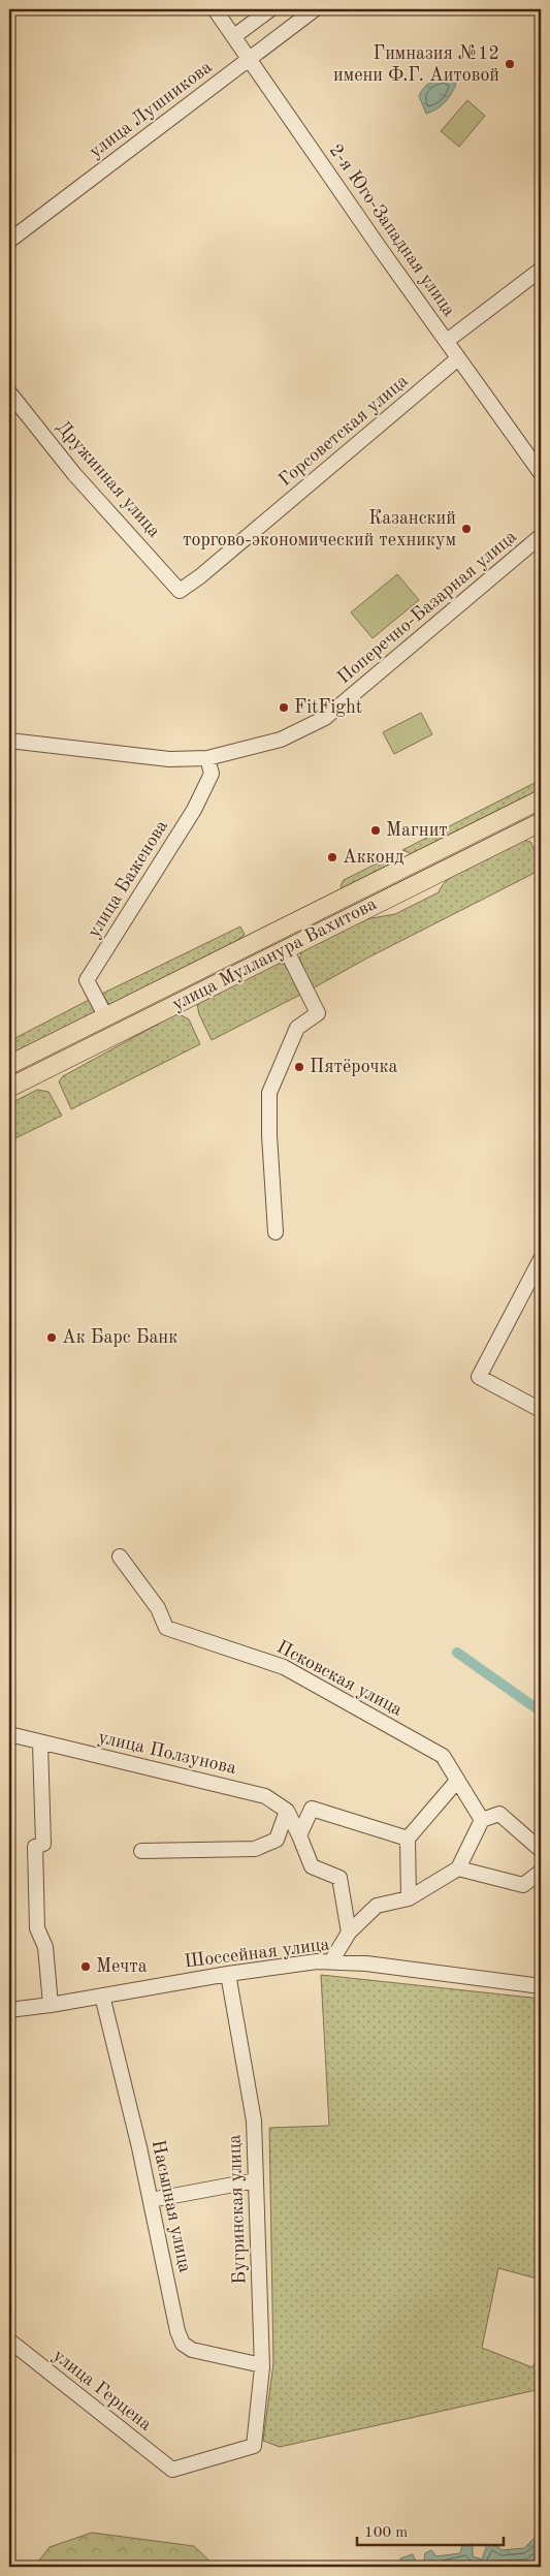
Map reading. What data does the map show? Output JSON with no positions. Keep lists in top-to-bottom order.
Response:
{
  "streets": {
    "main road": ["улица Мулланура Вахитова"],
    "street": [
      "улица Лушникова",
      "2-я Юго-Западная улица",
      "Горсоветская улица",
      "Дружинная улица",
      "Поперечно-Базарная улица",
      "улица Баженова",
      "Псковская улица",
      "улица Ползунова",
      "Шоссейная улица",
      "Насыпная улица",
      "Бугринская улица",
      "улица Герцена"
    ]
  },
  "crossings": [
    ["улица Лушникова", "2-я Юго-Западная улица"],
    ["2-я Юго-Западная улица", "Горсоветская улица"],
    ["Горсоветская улица", "Дружинная улица"],
    ["Поперечно-Базарная улица", "улица Баженова"],
    ["улица Баженова", "улица Мулланура Вахитова"],
    ["Шоссейная улица", "Насыпная улица"],
    ["Шоссейная улица", "Бугринская улица"],
    ["Насыпная улица", "Бугринская улица"],
    ["Бугринская улица", "улица Герцена"]
  ],
  "places": [
    "Гимназия №12 имени Ф.Г. Аитовой",
    "Казанский торгово-экономический техникум",
    "FitFight",
    "Магнит",
    "Акконд",
    "Пятёрочка",
    "Ак Барс Банк",
    "Мечта"
  ],
  "scale_bar": "100 m"
}
